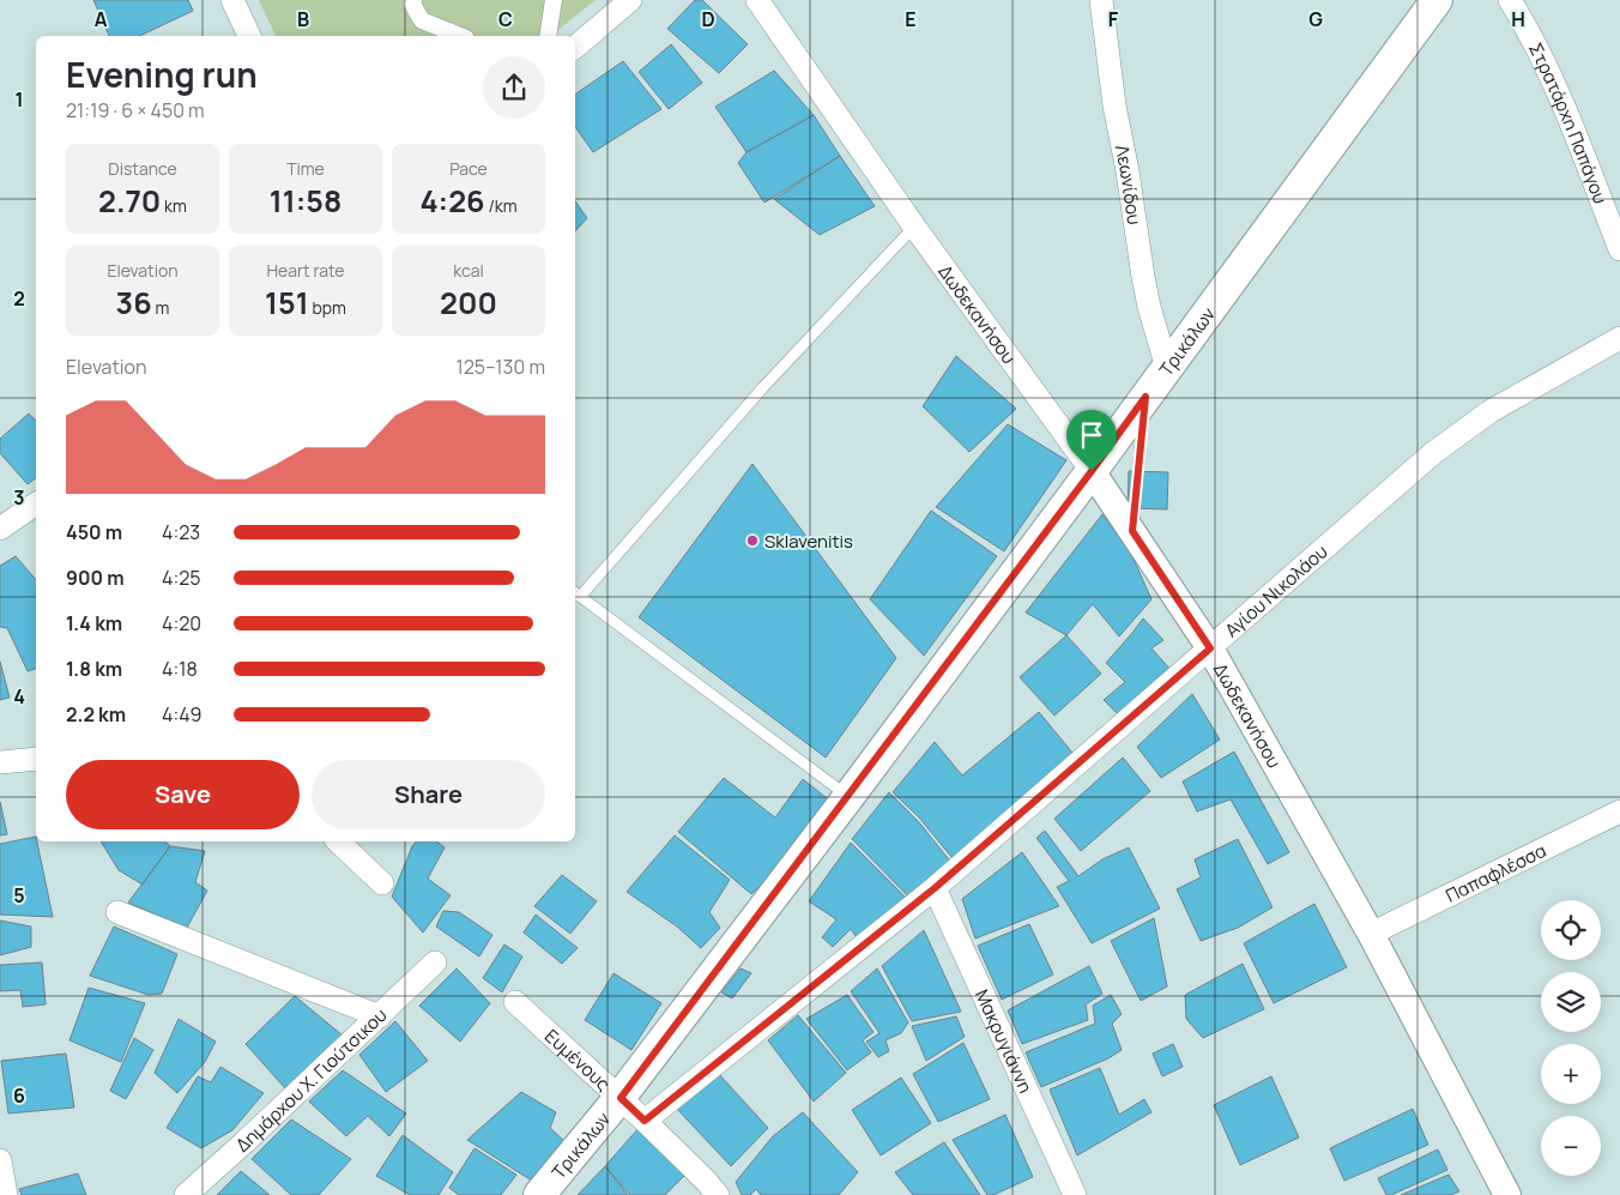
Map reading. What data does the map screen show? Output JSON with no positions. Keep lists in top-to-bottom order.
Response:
{
  "streets": {
    "main road": ["Τρικάλων"],
    "street": [
      "Στρατάρχη Παπάγου",
      "Λεωνίδου",
      "Δωδεκανήσου",
      "Αγίου Νικολάου",
      "Παπαφλέσσα",
      "Μακρυγιάννη",
      "Ευμένους",
      "Δημάρχου Χ. Γιούτσικου"
    ]
  },
  "crossings": [
    ["Λεωνίδου", "Τρικάλων"],
    ["Δωδεκανήσου", "Τρικάλων"],
    ["Δωδεκανήσου", "Αγίου Νικολάου"],
    ["Δωδεκανήσου", "Παπαφλέσσα"],
    ["Τρικάλων", "Ευμένους"],
    ["Αγίου Νικολάου", "Μακρυγιάννη"],
    ["Αγίου Νικολάου", "Ευμένους"]
  ],
  "places": ["Sklavenitis"],
  "page": {
    "heading": ["Evening run", "21:19 · 6 × 450 m"],
    "stats": [
      ["Distance", "2.70 km"],
      ["Time", "11:58"],
      ["Pace", "4:26 /km"],
      ["Elevation", "36 m"],
      ["Heart rate", "151 bpm"],
      ["kcal", "200"]
    ],
    "chart": ["Elevation", "125–130 m"],
    "list": [
      {
        "name": "450 m",
        "note": "4:23"
      },
      {
        "name": "900 m",
        "note": "4:25"
      },
      {
        "name": "1.4 km",
        "note": "4:20"
      },
      {
        "name": "1.8 km",
        "note": "4:18"
      },
      {
        "name": "2.2 km",
        "note": "4:49"
      }
    ],
    "buttons": ["Save", "Share"],
    "map_buttons": ["+", "−"]
  },
  "grid": {
    "columns": [
      "A",
      "B",
      "C",
      "D",
      "E",
      "F",
      "G",
      "H"
    ],
    "rows": [
      "1",
      "2",
      "3",
      "4",
      "5",
      "6"
    ]
  }
}
